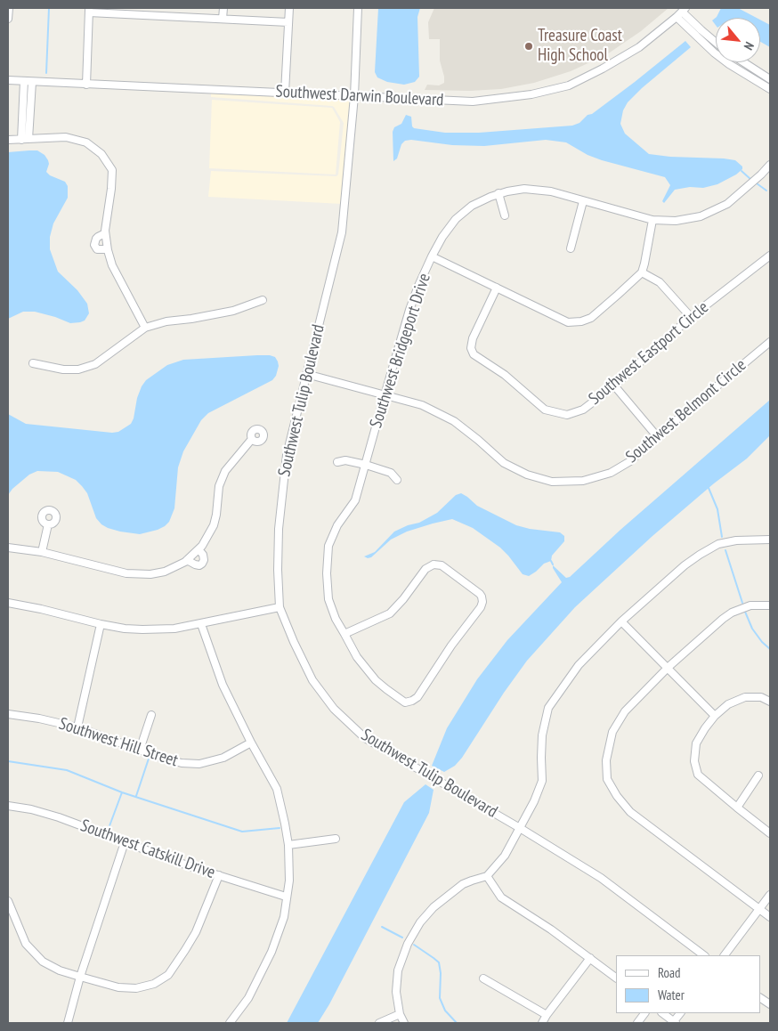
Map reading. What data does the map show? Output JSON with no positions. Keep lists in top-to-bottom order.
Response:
{
  "streets": {
    "street": [
      "Southwest Darwin Boulevard",
      "Southwest Bridgeport Drive",
      "Southwest Eastport Circle",
      "Southwest Tulip Boulevard",
      "Southwest Belmont Circle",
      "Southwest Hill Street",
      "Southwest Catskill Drive"
    ]
  },
  "crossings": [
    ["Southwest Darwin Boulevard", "Southwest Tulip Boulevard"],
    ["Southwest Bridgeport Drive", "Southwest Belmont Circle"],
    ["Southwest Tulip Boulevard", "Southwest Belmont Circle"]
  ],
  "places": ["Treasure Coast High School"],
  "legend": ["Road", "Water"],
  "north": "bottom right"
}
